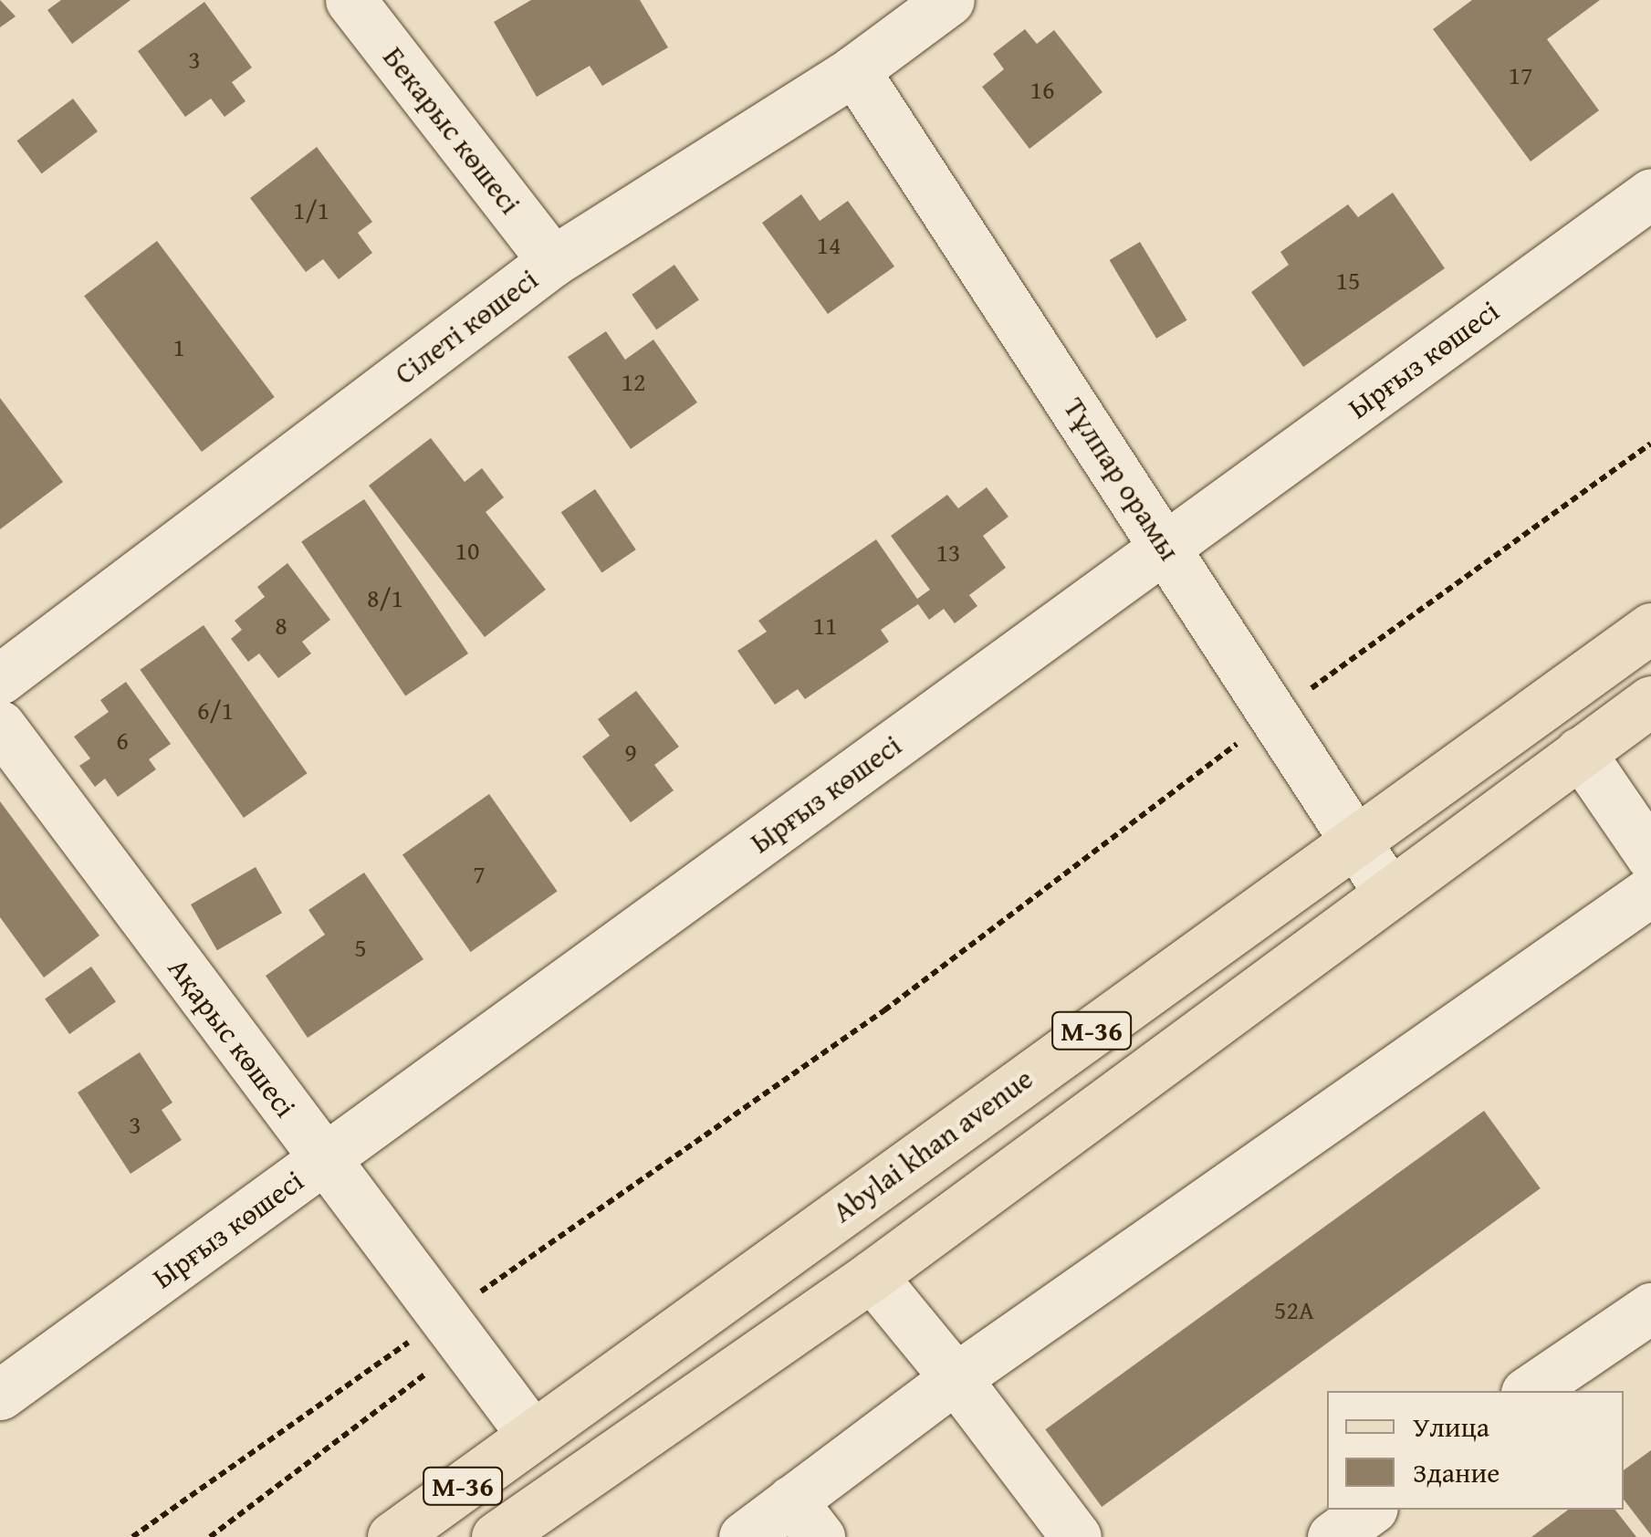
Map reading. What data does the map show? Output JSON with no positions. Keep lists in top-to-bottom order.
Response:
{
  "streets": {
    "main road": ["M-36", "Abylai khan avenue"],
    "street": [
      "Бекарыс көшесі",
      "Сілеті көшесі",
      "Ырғыз көшесі",
      "Тұлпар орамы",
      "Ақарыс көшесі"
    ]
  },
  "crossings": [
    ["Бекарыс көшесі", "Сілеті көшесі"],
    ["Сілеті көшесі", "Тұлпар орамы"],
    ["Ырғыз көшесі", "Тұлпар орамы"],
    ["Ырғыз көшесі", "Ақарыс көшесі"],
    ["Тұлпар орамы", "M-36"],
    ["Тұлпар орамы", "Abylai khan avenue"],
    ["Ақарыс көшесі", "Abylai khan avenue"]
  ],
  "house_numbers": [
    "3",
    "17",
    "16",
    "1/1",
    "14",
    "15",
    "1",
    "12",
    "10",
    "13",
    "8/1",
    "8",
    "11",
    "6/1",
    "6",
    "9",
    "7",
    "5",
    "3",
    "52А"
  ],
  "legend": ["Улица", "Здание"]
}
